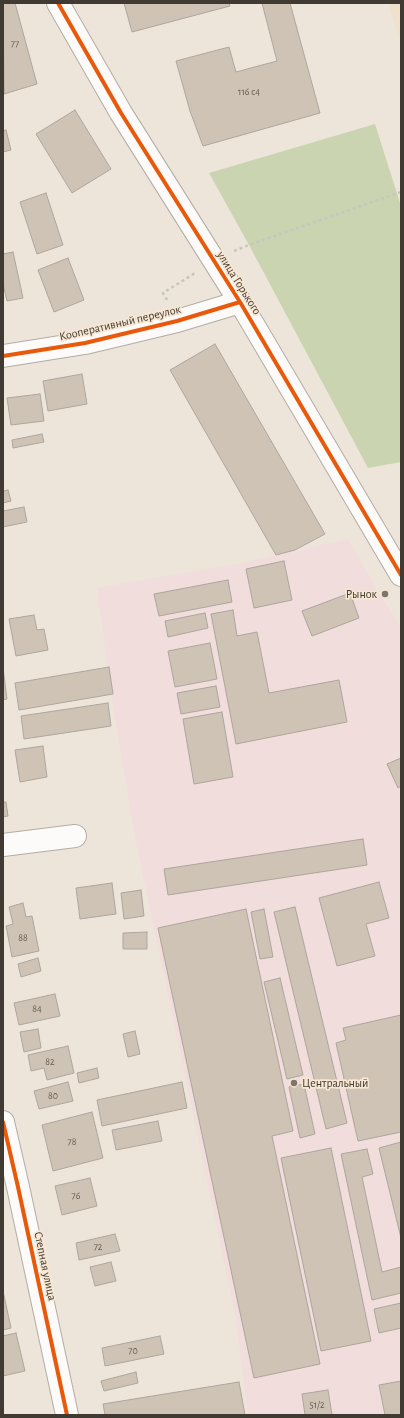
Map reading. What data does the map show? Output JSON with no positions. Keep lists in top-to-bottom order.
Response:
{
  "streets": {
    "street": ["улица Горького", "Кооперативный переулок", "Степная улица"]
  },
  "crossings": [
    ["улица Горького", "Кооперативный переулок"]
  ],
  "places": ["Рынок", "Центральный"],
  "house_numbers": [
    "77",
    "116 с4",
    "88",
    "84",
    "82",
    "80",
    "78",
    "76",
    "72",
    "70",
    "51/2"
  ]
}
